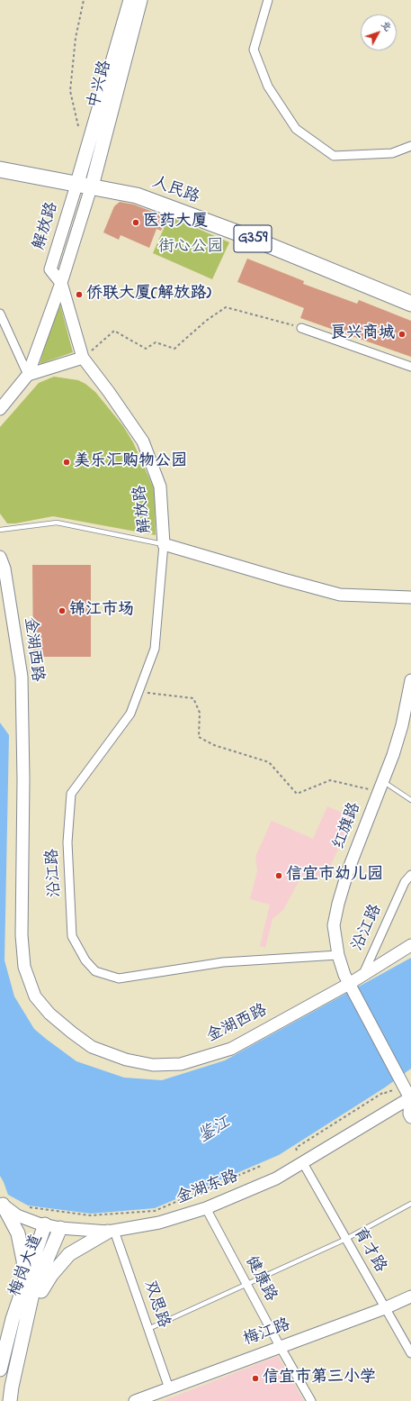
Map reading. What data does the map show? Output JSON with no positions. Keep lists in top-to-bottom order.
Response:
{
  "streets": {
    "highway": ["人民路", "G359"],
    "main road": ["中兴路", "梅岗大道"],
    "street": [
      "解放路",
      "金湖西路",
      "红旗路",
      "沿江路",
      "金湖东路",
      "育才路",
      "健康路",
      "双思路",
      "梅江路"
    ]
  },
  "crossings": [
    ["中兴路", "人民路"],
    ["中兴路", "解放路"],
    ["人民路", "解放路"],
    ["解放路", "沿江路"],
    ["金湖西路", "红旗路"],
    ["金湖西路", "沿江路"],
    ["红旗路", "沿江路"],
    ["红旗路", "金湖东路"],
    ["金湖东路", "育才路"],
    ["金湖东路", "梅岗大道"],
    ["金湖东路", "健康路"],
    ["金湖东路", "双思路"],
    ["育才路", "梅江路"],
    ["健康路", "梅江路"],
    ["双思路", "梅江路"]
  ],
  "water": ["鉴江"],
  "parks": ["街心公园"],
  "places": [
    "医药大厦",
    "侨联大厦(解放路)",
    "良兴商城",
    "美乐汇购物公园",
    "锦江市场",
    "信宜市幼儿园",
    "信宜市第三小学"
  ],
  "north": "top right"
}
